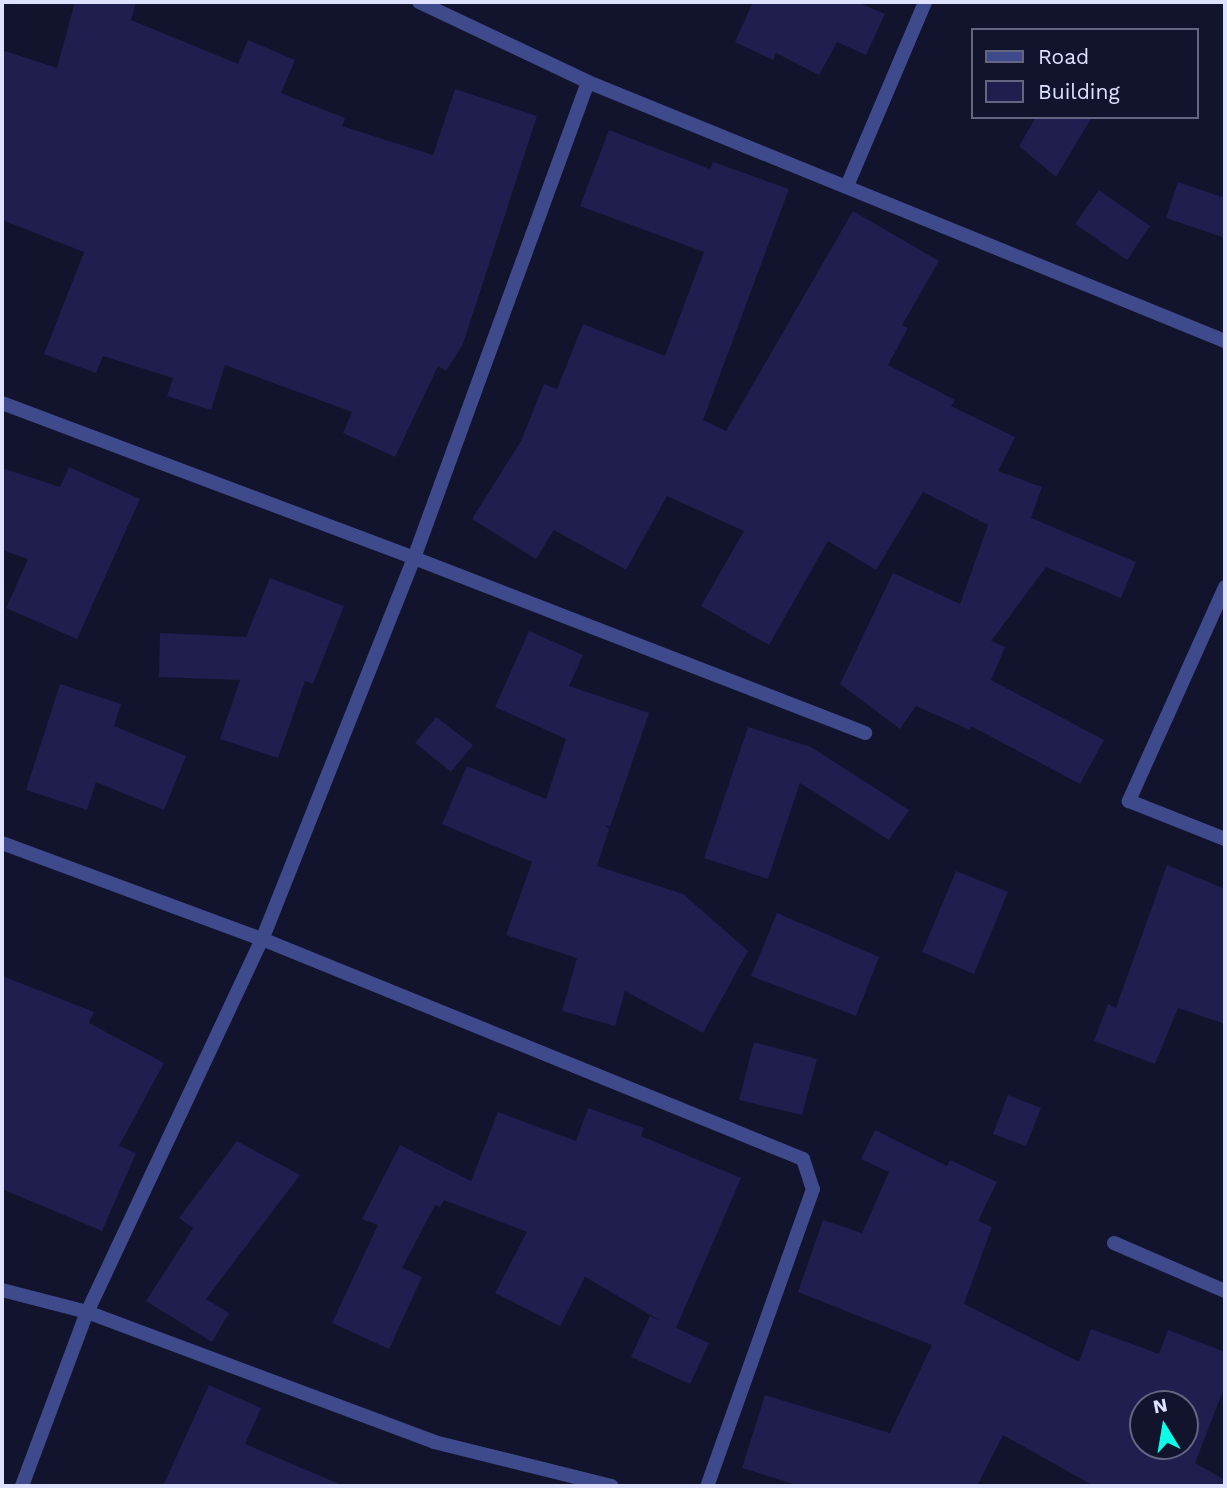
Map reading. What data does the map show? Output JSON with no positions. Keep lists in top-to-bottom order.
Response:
{
  "legend": ["Road", "Building"],
  "north": "top"
}
